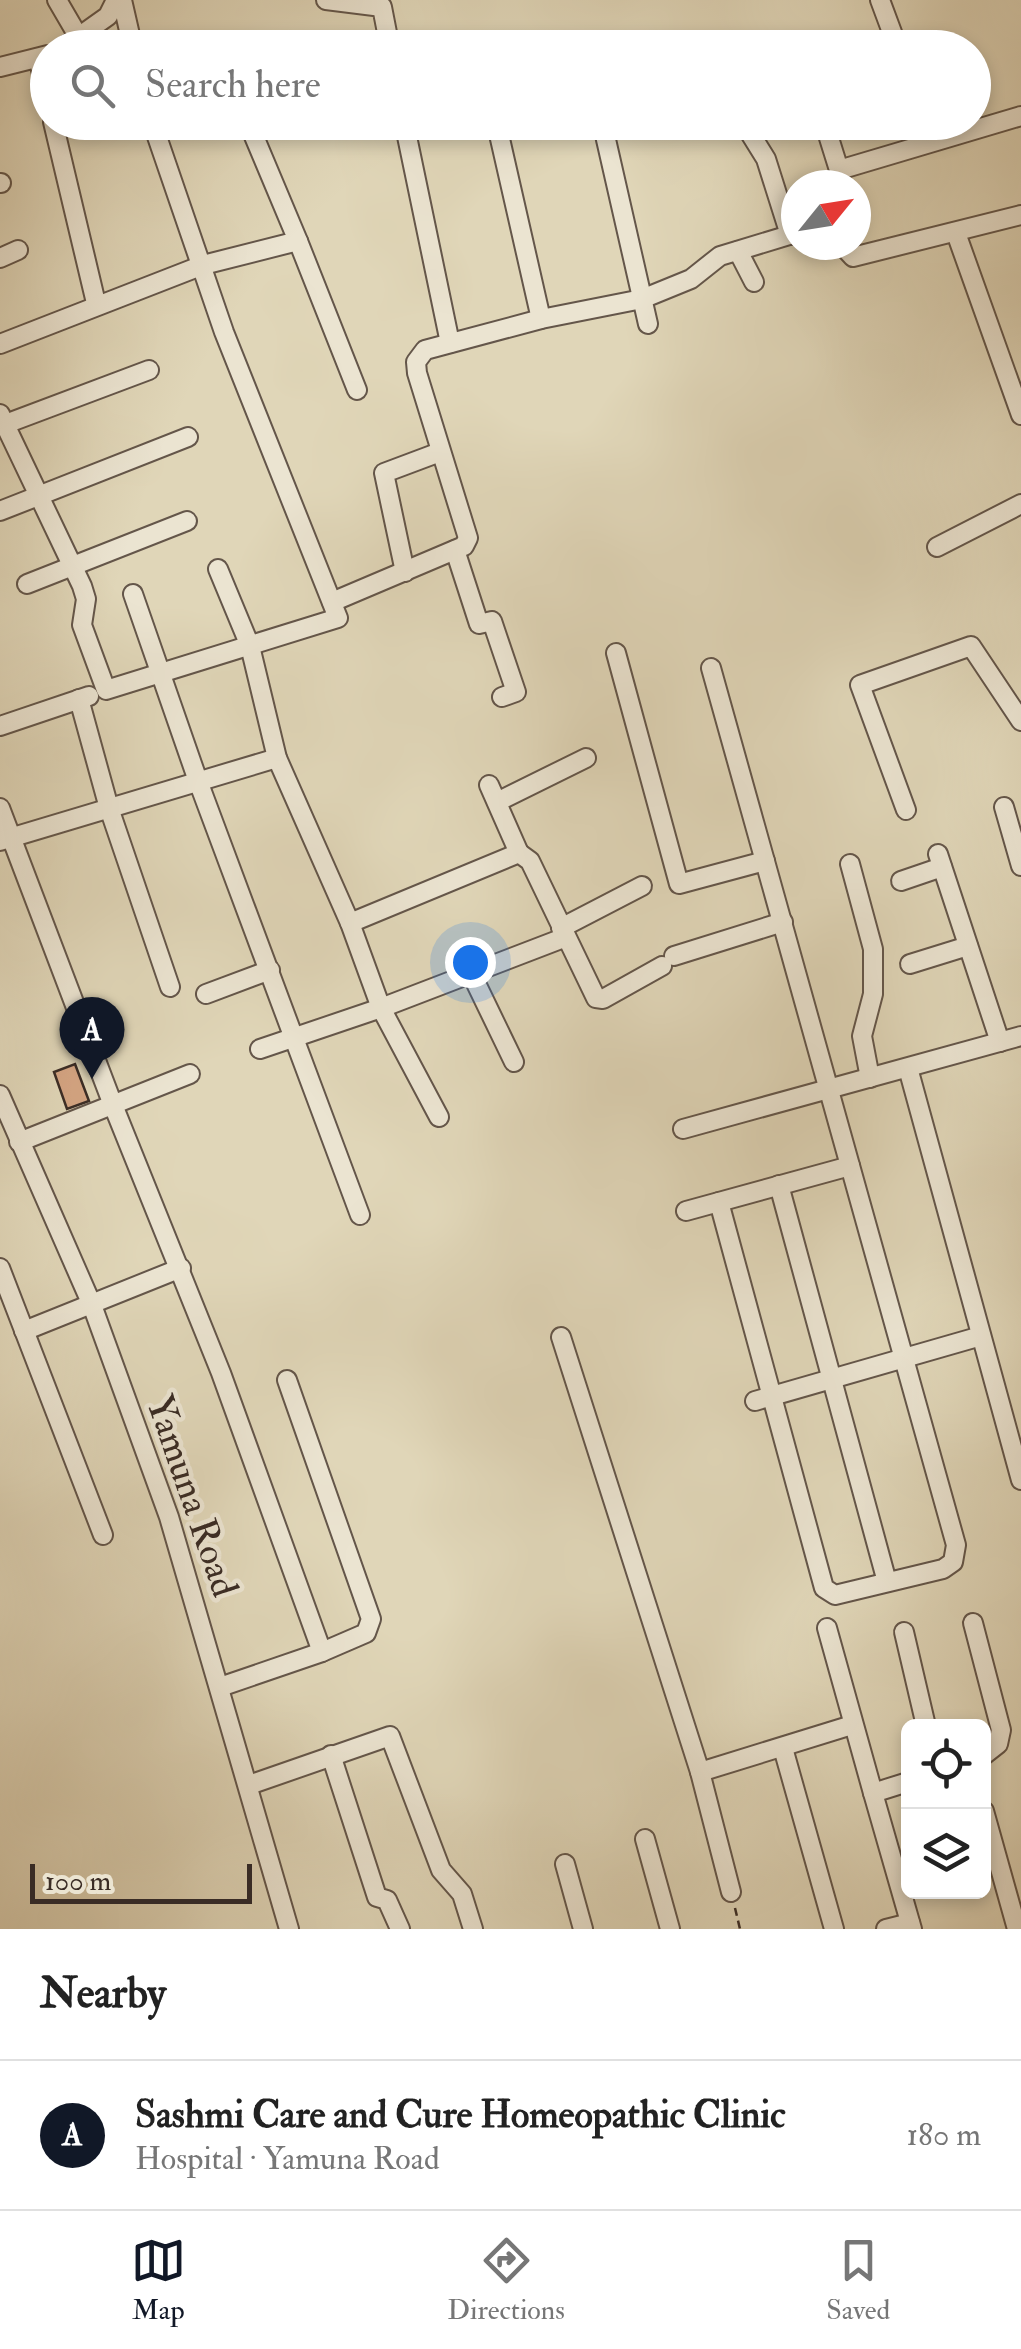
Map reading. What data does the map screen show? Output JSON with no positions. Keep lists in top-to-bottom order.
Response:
{
  "streets": {
    "street": ["Yamuna Road"]
  },
  "scale_bar": "100 m",
  "north": "top right",
  "page": {
    "search": "Search here",
    "pins": "A",
    "scale": "100 m",
    "heading": "Nearby",
    "list": [
      {
        "mark": "A",
        "name": "Sashmi Care and Cure Homeopathic Clinic",
        "note": "Hospital · Yamuna Road",
        "value": "180 m"
      }
    ],
    "nav": ["Map", "Directions", "Saved"]
  }
}
